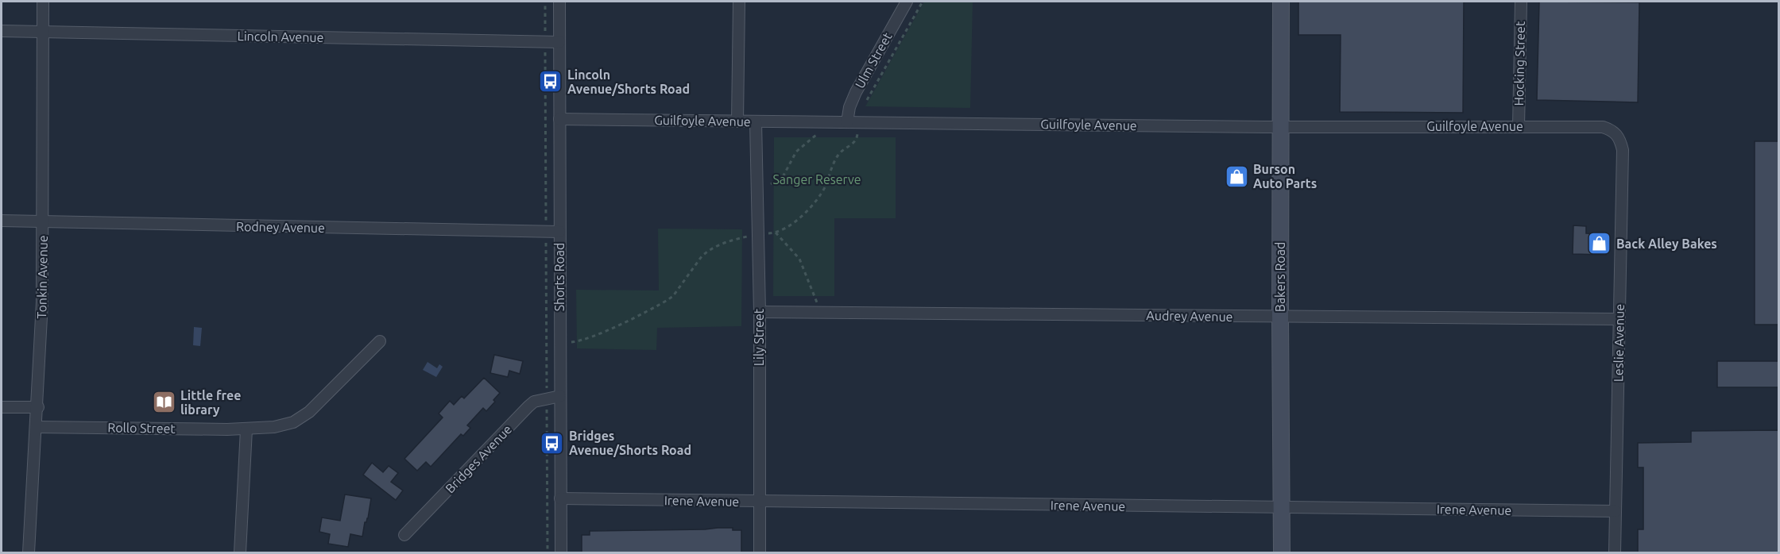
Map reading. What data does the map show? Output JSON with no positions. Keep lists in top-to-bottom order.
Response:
{
  "streets": {
    "street": [
      "Lincoln Avenue",
      "Ulm Street",
      "Hocking Street",
      "Guilfoyle Avenue",
      "Rodney Avenue",
      "Tonkin Avenue",
      "Shorts Road",
      "Bakers Road",
      "Audrey Avenue",
      "Lily Street",
      "Leslie Avenue",
      "Rollo Street",
      "Bridges Avenue",
      "Irene Avenue"
    ]
  },
  "crossings": [
    ["Lincoln Avenue", "Tonkin Avenue"],
    ["Lincoln Avenue", "Shorts Road"],
    ["Ulm Street", "Guilfoyle Avenue"],
    ["Hocking Street", "Guilfoyle Avenue"],
    ["Guilfoyle Avenue", "Shorts Road"],
    ["Guilfoyle Avenue", "Bakers Road"],
    ["Guilfoyle Avenue", "Lily Street"],
    ["Guilfoyle Avenue", "Leslie Avenue"],
    ["Rodney Avenue", "Tonkin Avenue"],
    ["Rodney Avenue", "Shorts Road"],
    ["Tonkin Avenue", "Rollo Street"],
    ["Shorts Road", "Bridges Avenue"],
    ["Shorts Road", "Irene Avenue"],
    ["Bakers Road", "Audrey Avenue"],
    ["Bakers Road", "Irene Avenue"],
    ["Audrey Avenue", "Lily Street"],
    ["Audrey Avenue", "Leslie Avenue"],
    ["Lily Street", "Irene Avenue"],
    ["Leslie Avenue", "Irene Avenue"]
  ],
  "parks": ["Sanger Reserve"],
  "places": {
    "bus stop": ["Lincoln Avenue/Shorts Road", "Bridges Avenue/Shorts Road"],
    "shop": ["Burson Auto Parts", "Back Alley Bakes"],
    "library": ["Little free library"]
  }
}
